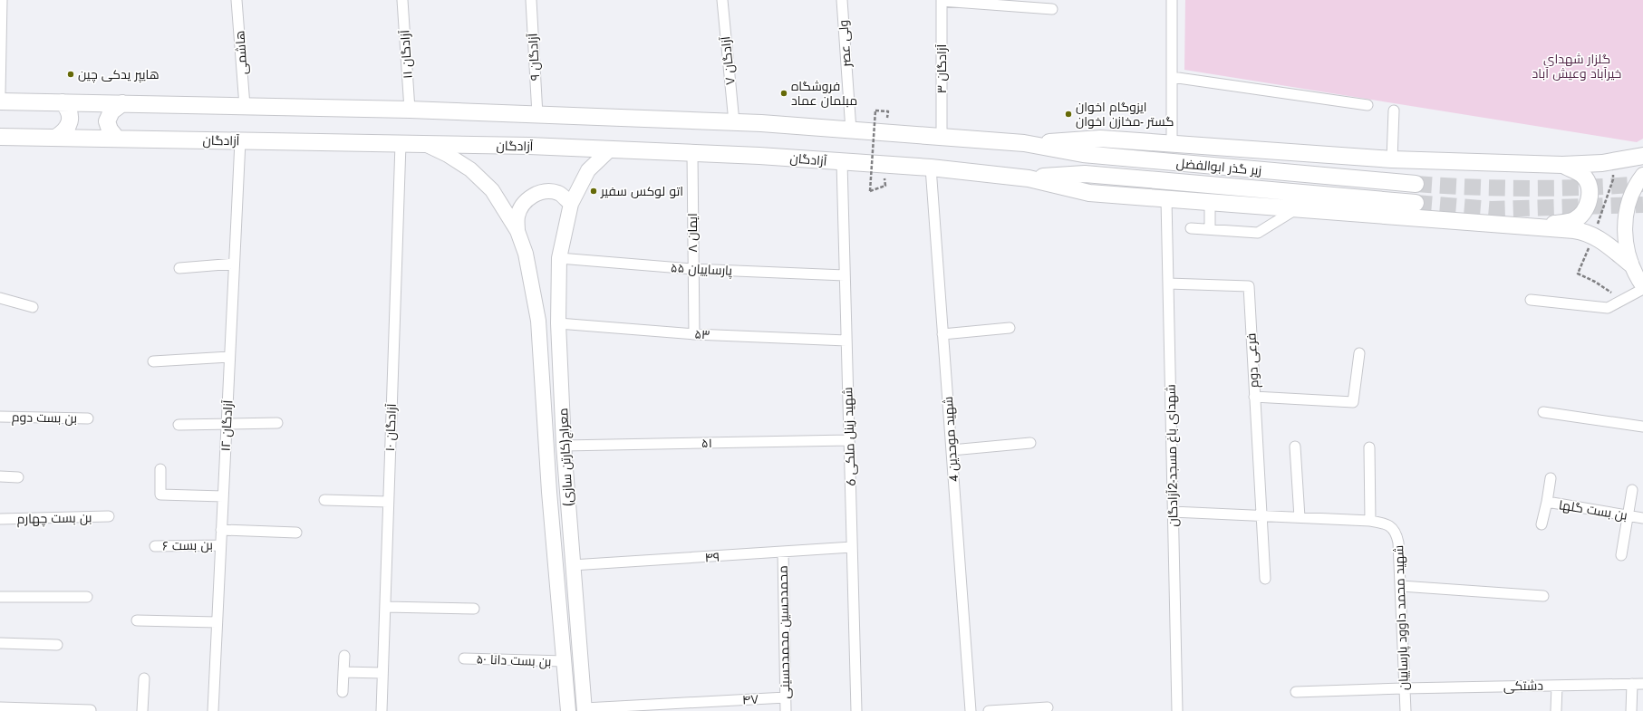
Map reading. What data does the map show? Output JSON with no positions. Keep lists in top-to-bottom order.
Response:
{
  "streets": {
    "main road": ["آزادگان", "زیر گذر ابوالفضل"],
    "street": [
      "ولی عصر",
      "هاشمی",
      "۱۱ آزادگان",
      "۹ آزادگان",
      "۷ آزادگان",
      "۳ آزادگان",
      "۸ ایمان",
      "پارساییان ۵۵",
      "۵۳",
      "فرعی دوم",
      "بن بست دوم",
      "۱۲ آزادگان",
      "۱۰ آزادگان",
      "6 شهید زینل ملکی",
      "4 شهید موحدین",
      "۵۱",
      "شهدای‌ باغ مسجد-2آزادگان",
      "معراج(کارتن سازی)",
      "بن بست گلها",
      "بن بست چهارم",
      "بن بست ۶",
      "۴۹",
      "شهید محمد داوود پارساییان",
      "محمدحسین محمدحسینی",
      "بن بست دانا ۵۰",
      "دشتکی",
      "۴۷"
    ]
  },
  "crossings": [
    ["آزادگان", "زیر گذر ابوالفضل"],
    ["آزادگان", "۸ ایمان"],
    ["آزادگان", "۱۲ آزادگان"],
    ["آزادگان", "۱۰ آزادگان"],
    ["آزادگان", "6 شهید زینل ملکی"],
    ["آزادگان", "4 شهید موحدین"],
    ["آزادگان", "معراج(کارتن سازی)"],
    ["۸ ایمان", "پارساییان ۵۵"],
    ["۸ ایمان", "۵۳"],
    ["پارساییان ۵۵", "6 شهید زینل ملکی"],
    ["پارساییان ۵۵", "معراج(کارتن سازی)"],
    ["۵۳", "6 شهید زینل ملکی"],
    ["۵۳", "معراج(کارتن سازی)"],
    ["فرعی دوم", "شهدای‌ باغ مسجد-2آزادگان"],
    ["فرعی دوم", "شهید محمد داوود پارساییان"],
    ["۱۲ آزادگان", "بن بست ۶"],
    ["6 شهید زینل ملکی", "۵۱"],
    ["6 شهید زینل ملکی", "۴۹"],
    ["۵۱", "معراج(کارتن سازی)"],
    ["شهدای‌ باغ مسجد-2آزادگان", "شهید محمد داوود پارساییان"],
    ["معراج(کارتن سازی)", "۴۹"],
    ["معراج(کارتن سازی)", "بن بست دانا ۵۰"],
    ["معراج(کارتن سازی)", "۴۷"],
    ["۴۹", "محمدحسین محمدحسینی"],
    ["شهید محمد داوود پارساییان", "دشتکی"],
    ["محمدحسین محمدحسینی", "۴۷"]
  ],
  "parks": ["گلزار شهدای خیرآباد وعیش آباد"],
  "places": [
    "هایپر یدکی چین",
    "فروشگاه مبلمان عماد",
    "ایزوگام اخوان گستر -مخازن اخوان",
    "اتو لوکس سفیر"
  ]
}
